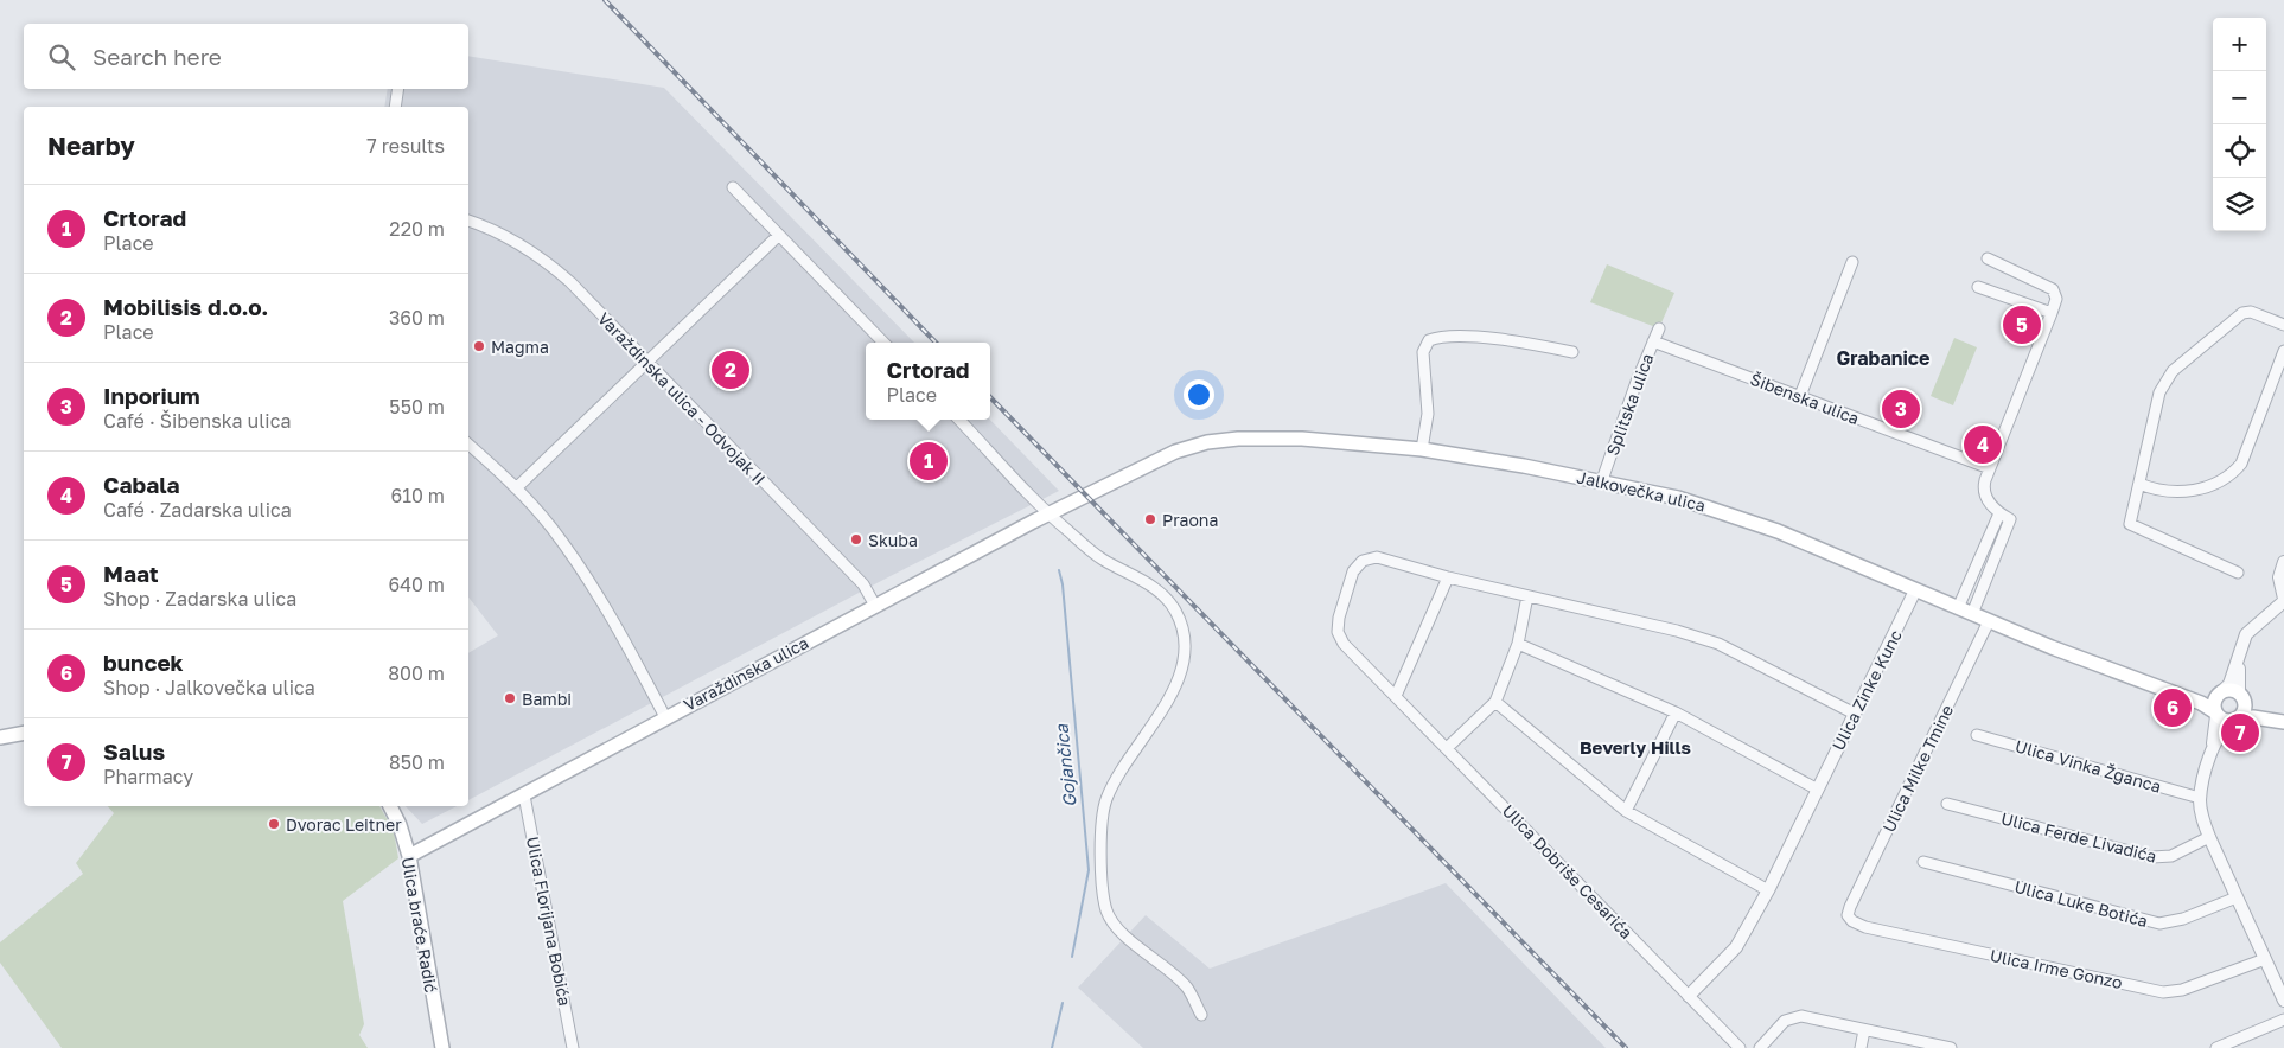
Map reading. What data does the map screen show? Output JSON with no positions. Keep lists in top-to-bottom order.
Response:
{
  "streets": {
    "main road": ["Jalkovečka ulica", "Varaždinska ulica", "Ulica braće Radić"],
    "street": [
      "Varaždinska ulica - Odvojak II",
      "Šibenska ulica",
      "Splitska ulica",
      "Ulica Zinke Kunc",
      "Ulica Vinka Žganca",
      "Ulica Milke Tmine",
      "Ulica Ferde Livadića",
      "Ulica Dobriše Cesarića",
      "Ulica Luke Botića",
      "Ulica Florijana Bobića",
      "Ulica Irme Gonzo"
    ]
  },
  "crossings": [
    ["Varaždinska ulica - Odvojak II", "Varaždinska ulica"],
    ["Šibenska ulica", "Splitska ulica"],
    ["Splitska ulica", "Jalkovečka ulica"],
    ["Jalkovečka ulica", "Varaždinska ulica"],
    ["Jalkovečka ulica", "Ulica Zinke Kunc"],
    ["Jalkovečka ulica", "Ulica Milke Tmine"],
    ["Varaždinska ulica", "Ulica Florijana Bobića"],
    ["Varaždinska ulica", "Ulica braće Radić"],
    ["Ulica Zinke Kunc", "Ulica Dobriše Cesarića"],
    ["Ulica Milke Tmine", "Ulica Irme Gonzo"]
  ],
  "districts": ["Grabanice", "Beverly Hills"],
  "water": ["Gojančica"],
  "places": [
    "Magma",
    "Praona",
    "Skuba",
    "Bambi",
    "Dvorac Leitner"
  ],
  "page": {
    "map_buttons": ["+", "−"],
    "search": "Search here",
    "heading": ["Nearby", "7 results"],
    "list": [
      {
        "mark": "1",
        "name": "Crtorad",
        "note": "Place",
        "value": "220 m"
      },
      {
        "mark": "2",
        "name": "Mobilisis d.o.o.",
        "note": "Place",
        "value": "360 m"
      },
      {
        "mark": "3",
        "name": "Inporium",
        "note": "Café · Šibenska ulica",
        "value": "550 m"
      },
      {
        "mark": "4",
        "name": "Cabala",
        "note": "Café · Zadarska ulica",
        "value": "610 m"
      },
      {
        "mark": "5",
        "name": "Maat",
        "note": "Shop · Zadarska ulica",
        "value": "640 m"
      },
      {
        "mark": "6",
        "name": "buncek",
        "note": "Shop · Jalkovečka ulica",
        "value": "800 m"
      },
      {
        "mark": "7",
        "name": "Salus",
        "note": "Pharmacy",
        "value": "850 m"
      }
    ],
    "pins": [
      "5",
      "2",
      "3",
      "4",
      "1",
      "6",
      "7"
    ],
    "popup": ["Crtorad", "Place"]
  }
}
